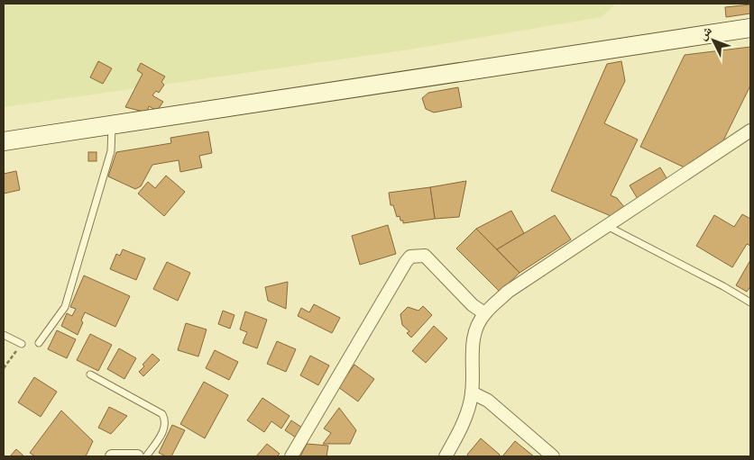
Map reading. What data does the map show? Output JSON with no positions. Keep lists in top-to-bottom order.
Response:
{
  "north": "top left"
}
